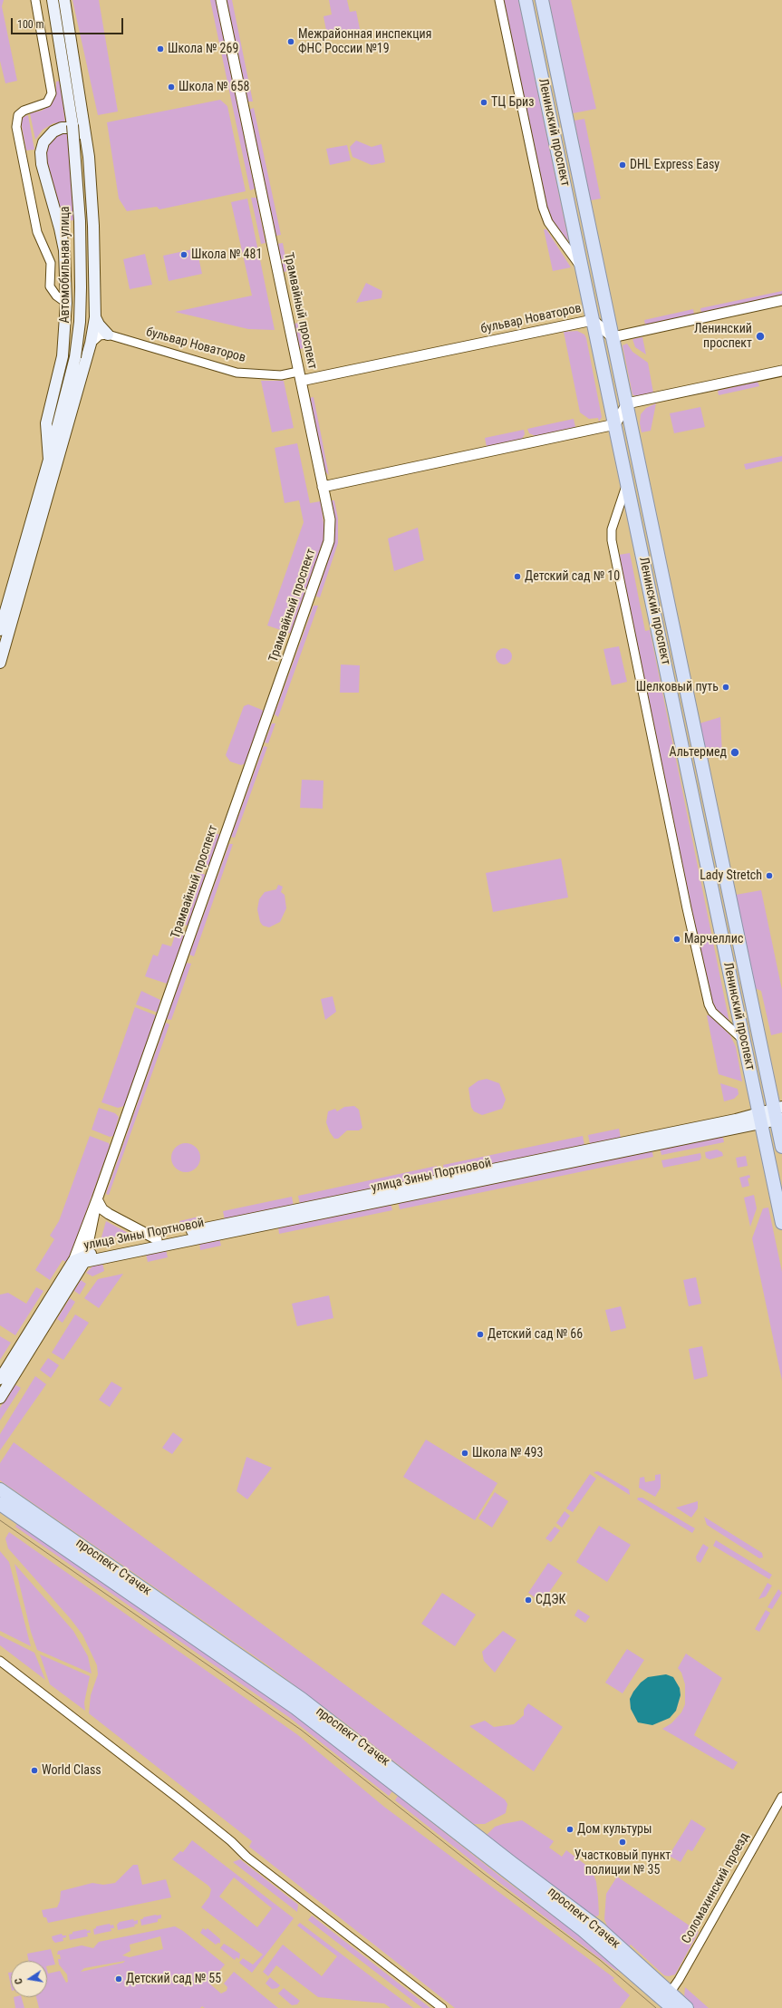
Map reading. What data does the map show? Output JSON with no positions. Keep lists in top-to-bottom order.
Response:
{
  "streets": {
    "main road": [
      "Ленинский проспект",
      "Автомобильная улица",
      "Трамвайный проспект",
      "улица Зины Портновой",
      "проспект Стачек"
    ],
    "street": ["бульвар Новаторов", "Соломахинский проезд"]
  },
  "crossings": [
    ["Ленинский проспект", "бульвар Новаторов"],
    ["Ленинский проспект", "улица Зины Портновой"],
    ["Трамвайный проспект", "бульвар Новаторов"],
    ["Трамвайный проспект", "улица Зины Портновой"],
    ["проспект Стачек", "Соломахинский проезд"]
  ],
  "places": [
    "Межрайонная инспекция ФНС России №19",
    "Школа № 269",
    "Школа № 658",
    "ТЦ Бриз",
    "DHL Express Easy",
    "Школа № 481",
    "Ленинский проспект",
    "Детский сад № 10",
    "Шелковый путь",
    "Альтермед",
    "Lady Stretch",
    "Марчеллис",
    "Детский сад № 66",
    "Школа № 493",
    "СДЭК",
    "World Class",
    "Дом культуры",
    "Участковый пункт полиции № 35",
    "Детский сад № 55"
  ],
  "scale_bar": "100 m",
  "north": "left"
}
